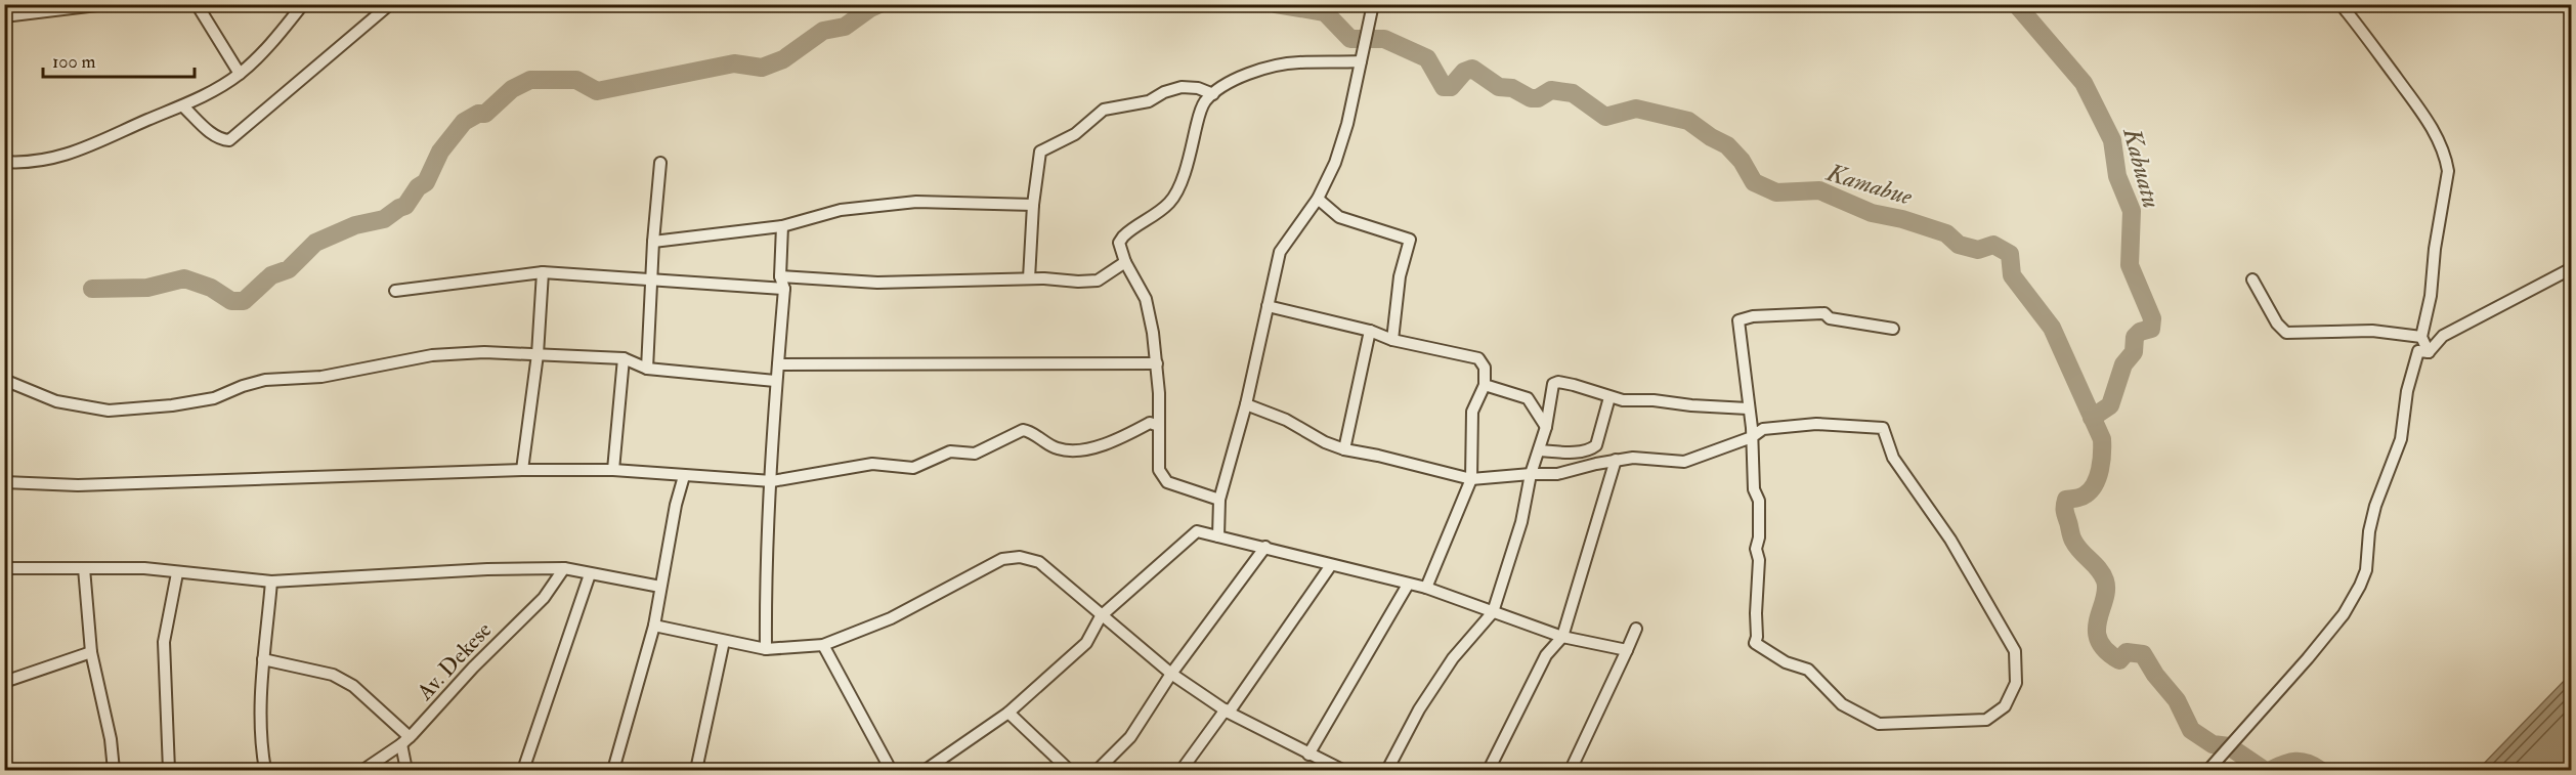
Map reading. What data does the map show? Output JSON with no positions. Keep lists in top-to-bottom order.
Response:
{
  "streets": {
    "street": ["Av. Dekese"]
  },
  "water": ["Kabuatu", "Kamabue"],
  "scale_bar": "100 m"
}
